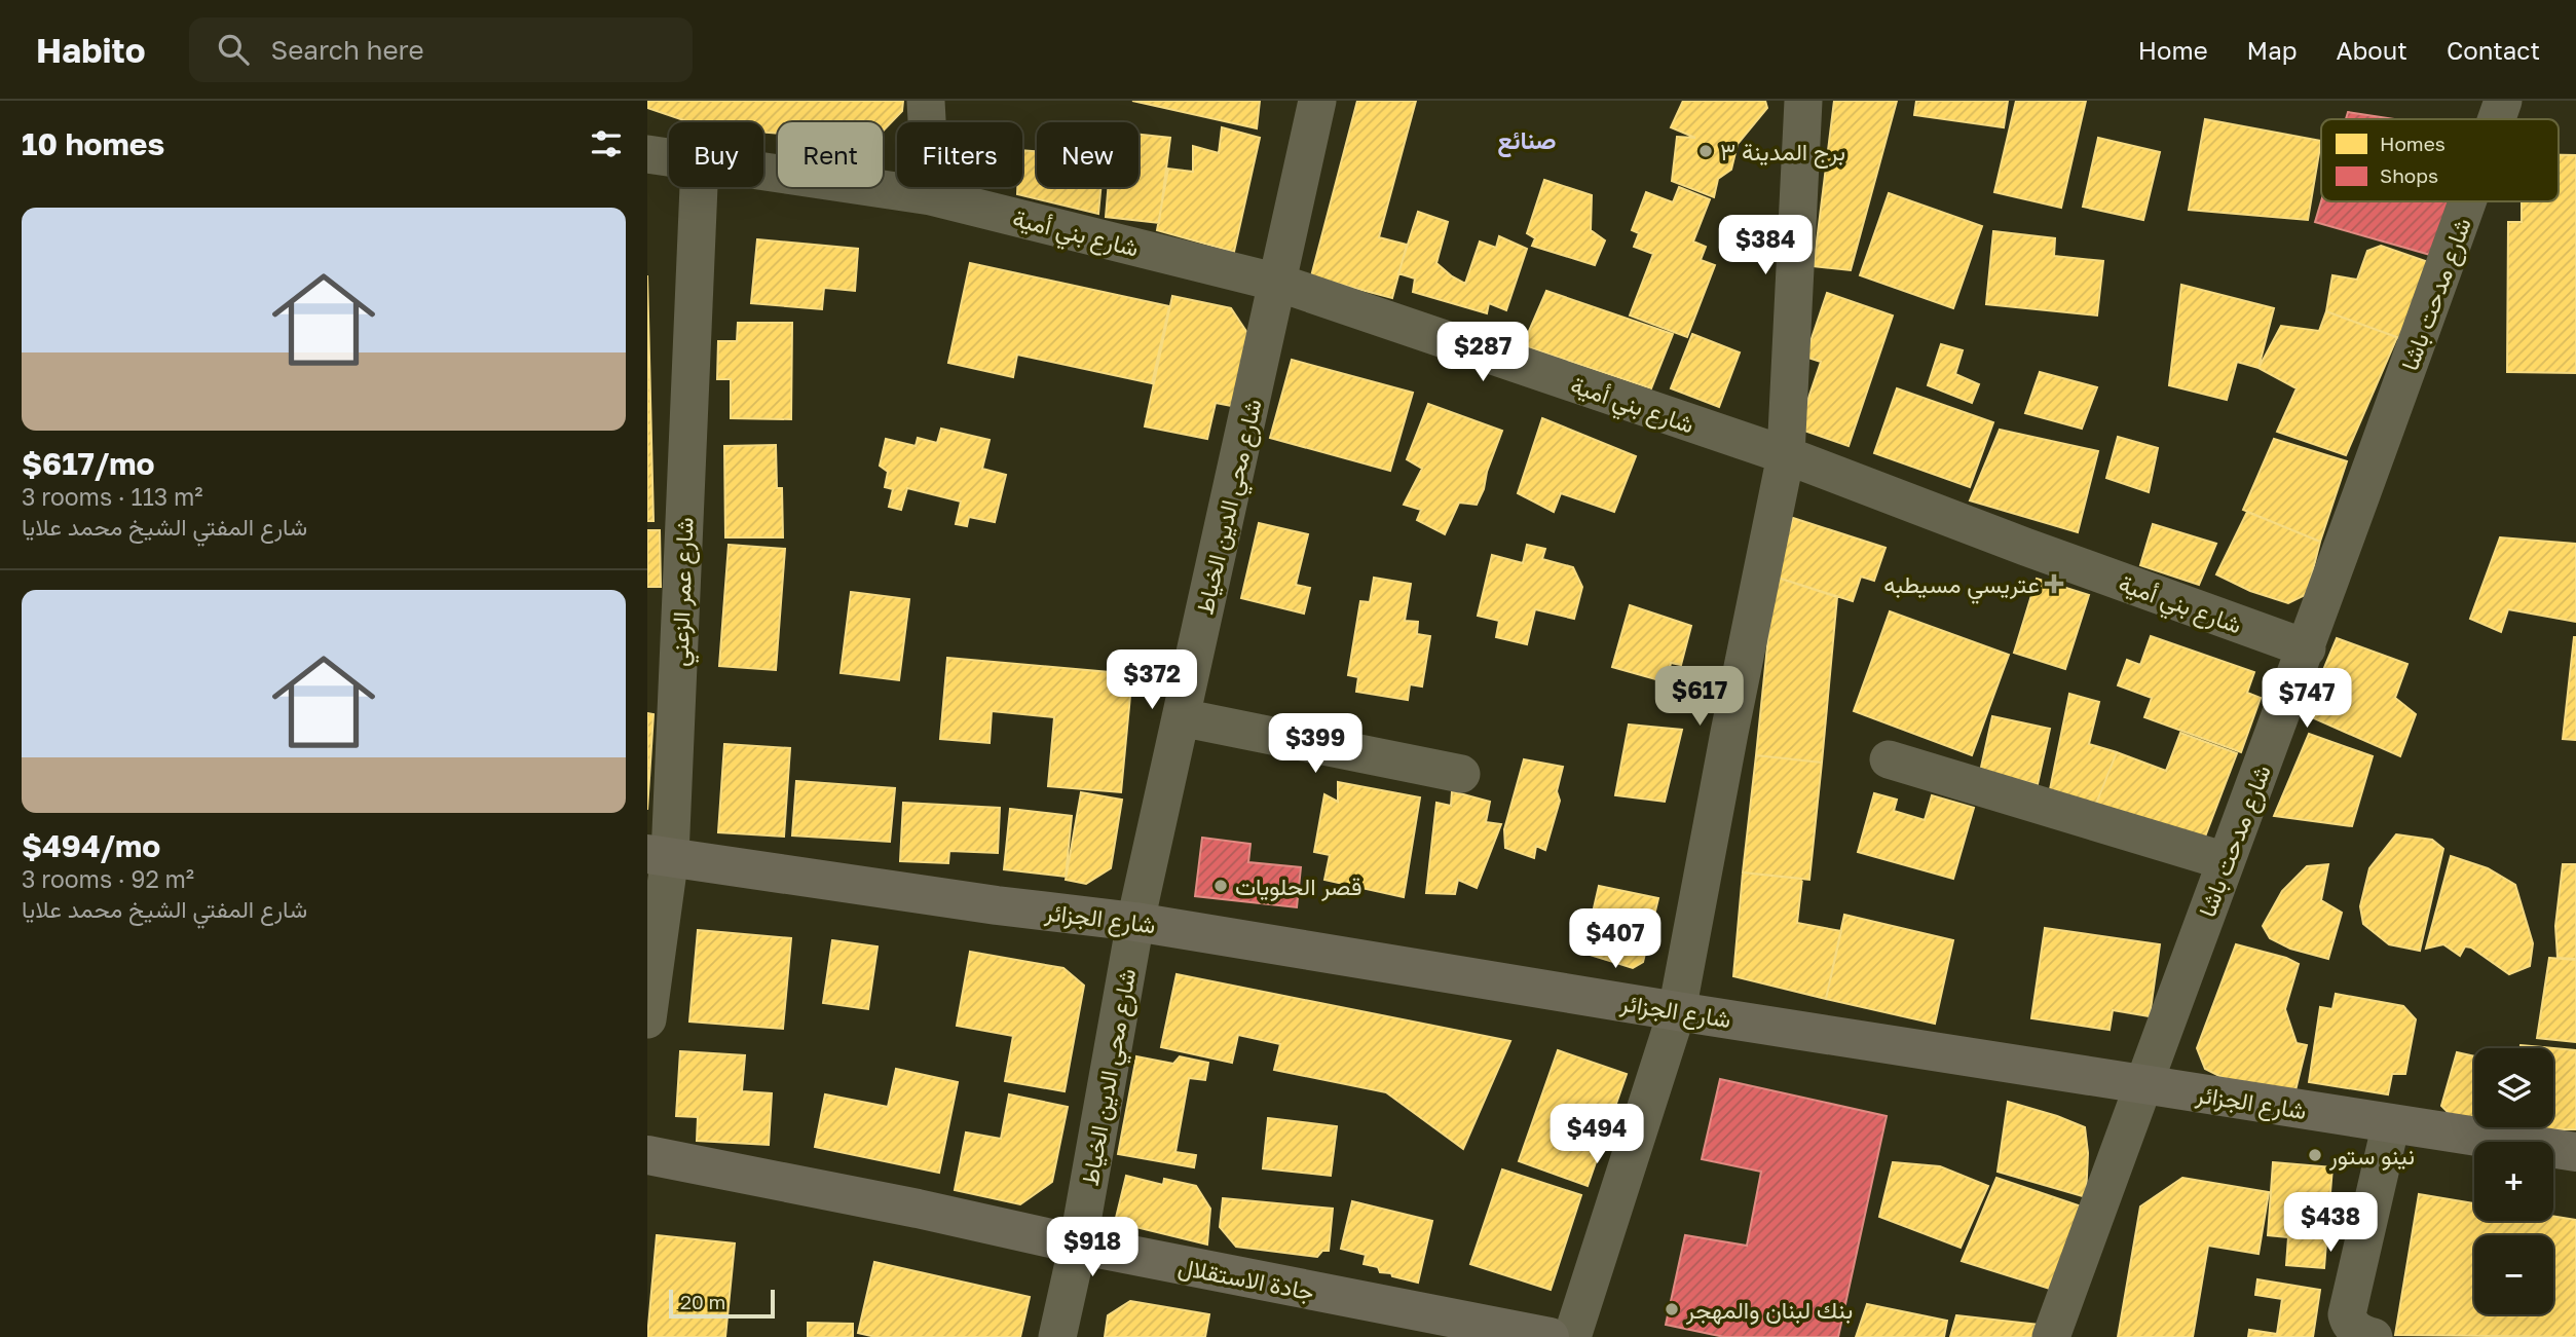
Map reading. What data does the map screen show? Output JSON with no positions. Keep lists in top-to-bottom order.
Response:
{
  "streets": {
    "main road": ["شارع الجزائر", "جادة الاستقلال"],
    "street": [
      "شارع بني أمية",
      "شارع مدحت باشا",
      "شارع محي الدين الخياط",
      "شارع عمر الزعني"
    ]
  },
  "crossings": [
    ["شارع بني أمية", "شارع مدحت باشا"],
    ["شارع بني أمية", "شارع محي الدين الخياط"],
    ["شارع مدحت باشا", "شارع الجزائر"],
    ["شارع محي الدين الخياط", "شارع الجزائر"],
    ["شارع محي الدين الخياط", "جادة الاستقلال"],
    ["شارع عمر الزعني", "شارع الجزائر"]
  ],
  "districts": ["صنائع"],
  "places": {
    "other": [
      "برج المدينة ٣",
      "قصر الحلويات",
      "نينو ستور",
      "بنك لبنان والمهجر"
    ],
    "health": ["عتريسي مسيطبه"]
  },
  "legend": ["Homes", "Shops"],
  "scale_bar": "20 m",
  "page": {
    "header": "Habito",
    "search": "Search here",
    "nav": [
      "Home",
      "Map",
      "About",
      "Contact"
    ],
    "heading": "10 homes",
    "chip": [
      "Buy",
      "Rent",
      "Filters",
      "New"
    ],
    "list": [
      {
        "name": "$617/mo",
        "note": "3 rooms · 113 m² · شارع المفتي الشيخ محمد علايا"
      },
      {
        "name": "$494/mo",
        "note": "3 rooms · 92 m² · شارع المفتي الشيخ محمد علايا"
      }
    ],
    "price": [
      "$384",
      "$287",
      "$372",
      "$617",
      "$747",
      "$399",
      "$407",
      "$494",
      "$438",
      "$918"
    ],
    "map_buttons": ["+", "−"],
    "scale": "20 m"
  }
}
